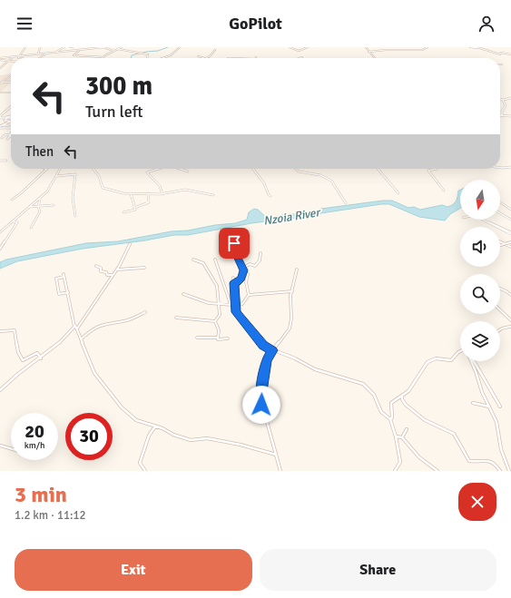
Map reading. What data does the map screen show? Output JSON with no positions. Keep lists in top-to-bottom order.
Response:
{
  "water": ["Nzoia River"],
  "north": "bottom",
  "page": {
    "header": "GoPilot",
    "turn": ["300 m", "Turn left"],
    "then": "Then",
    "speed": "20 km/h",
    "limit": "30",
    "heading": ["3 min", "1.2 km · 11:12"],
    "buttons": ["Exit", "Share"]
  }
}
